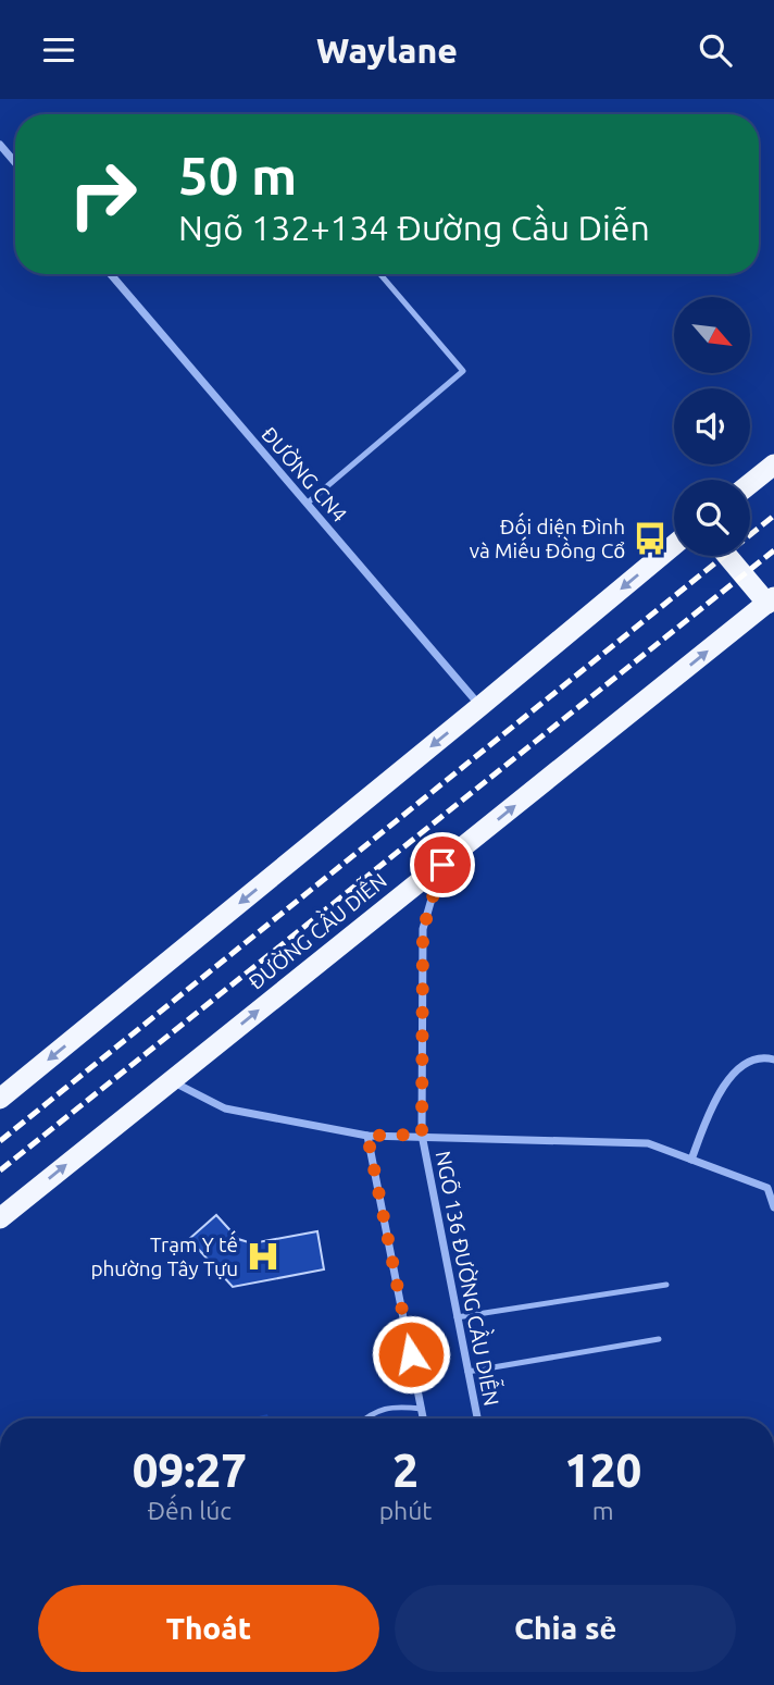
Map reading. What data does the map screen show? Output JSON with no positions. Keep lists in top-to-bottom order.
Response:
{
  "streets": {
    "highway": ["ĐƯỜNG CẦU DIỄN"],
    "street": ["ĐƯỜNG CN4", "NGÕ 136 ĐƯỜNG CẦU DIỄN"]
  },
  "crossings": [
    ["ĐƯỜNG CẦU DIỄN", "NGÕ 136 ĐƯỜNG CẦU DIỄN"]
  ],
  "places": {
    "bus stop": ["Đối diện Đình và Miếu Đồng Cổ"],
    "hospital": ["Trạm Y tế phường Tây Tựu"]
  },
  "north": "bottom right",
  "page": {
    "header": "Waylane",
    "turn": ["50 m", "Ngõ 132+134 Đường Cầu Diễn"],
    "eta": [
      "09:27",
      "Đến lúc",
      "2",
      "phút",
      "120",
      "m"
    ],
    "buttons": ["Thoát", "Chia sẻ"]
  }
}
